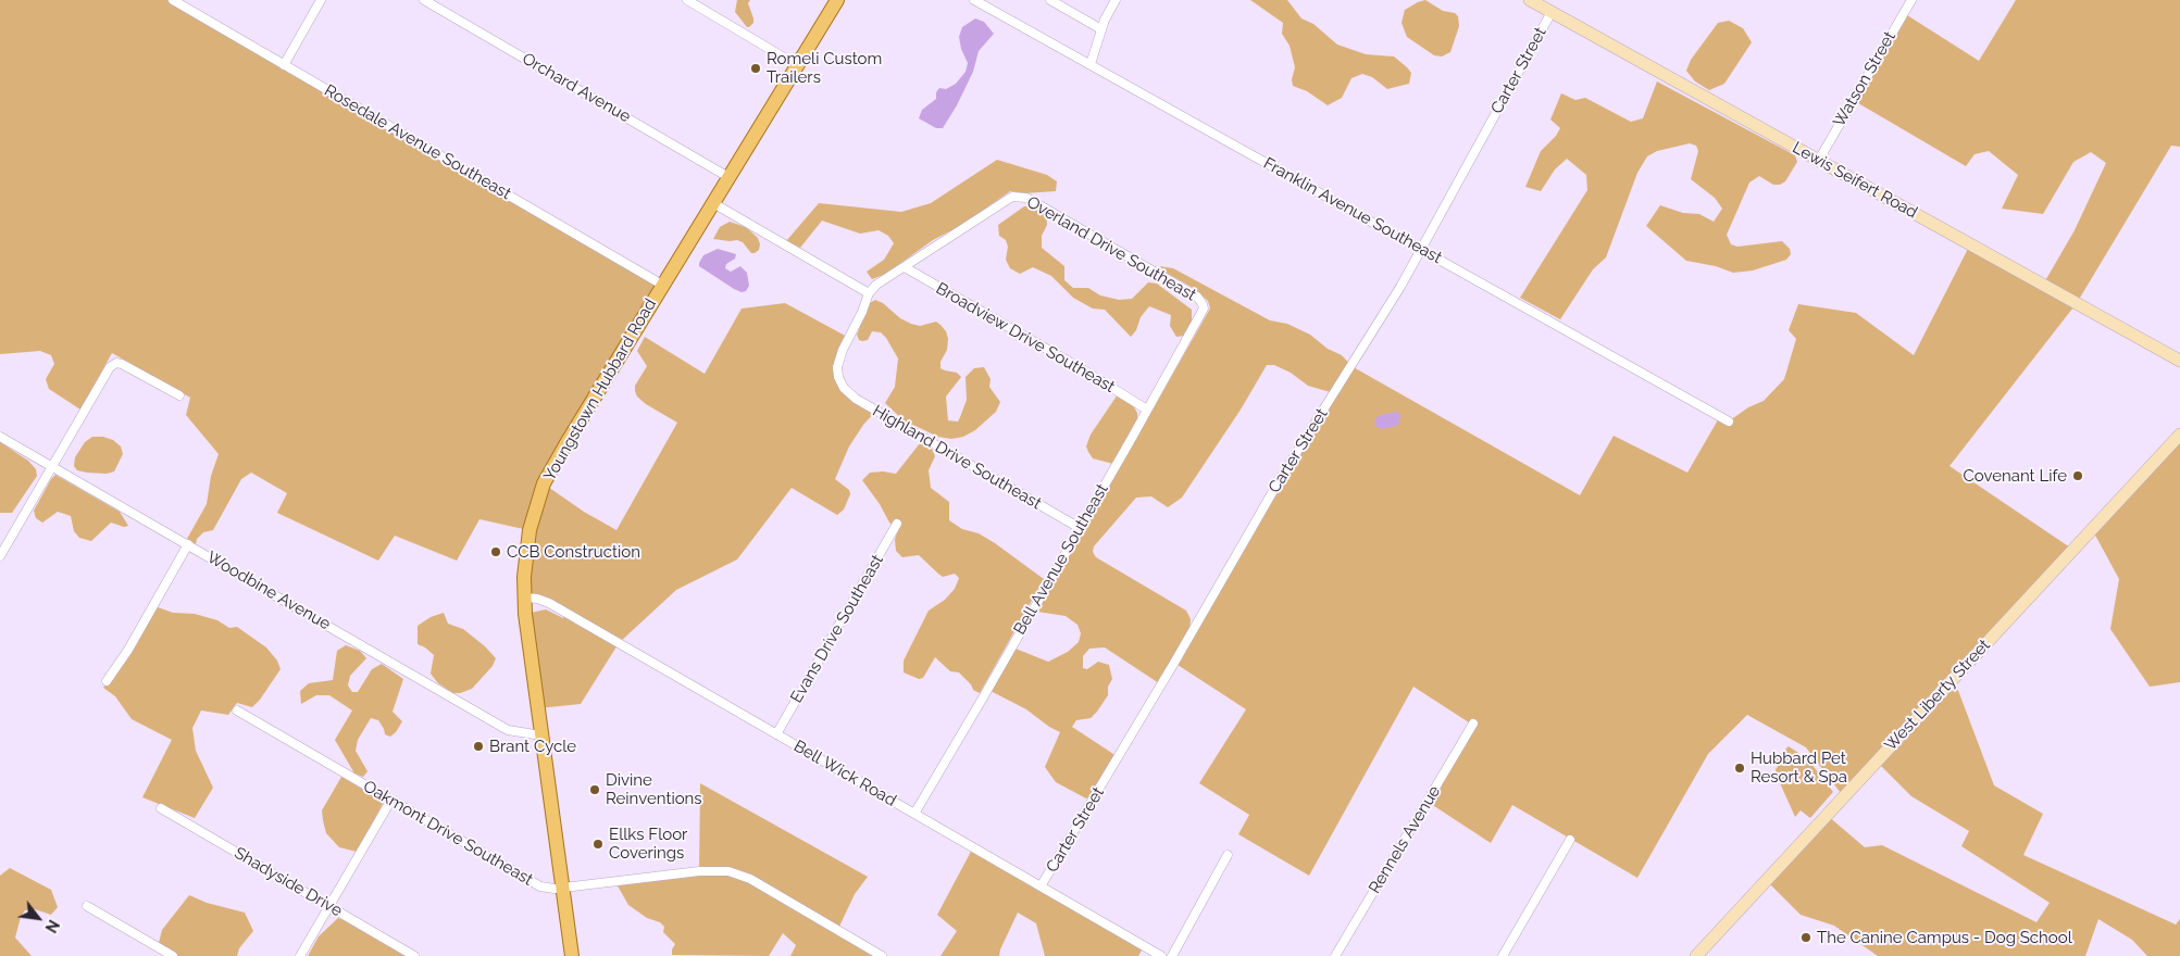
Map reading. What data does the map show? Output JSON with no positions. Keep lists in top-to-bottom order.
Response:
{
  "streets": {
    "main road": ["Youngstown Hubbard Road"],
    "street": [
      "Carter Street",
      "Watson Street",
      "Orchard Avenue",
      "Rosedale Avenue Southeast",
      "Lewis Seifert Road",
      "Franklin Avenue Southeast",
      "Overland Drive Southeast",
      "Broadview Drive Southeast",
      "Highland Drive Southeast",
      "Bell Avenue Southeast",
      "Woodbine Avenue",
      "Evans Drive Southeast",
      "West Liberty Street",
      "Bell Wick Road",
      "Oakmont Drive Southeast",
      "Rennels Avenue",
      "Shadyside Drive"
    ]
  },
  "crossings": [
    ["Carter Street", "Lewis Seifert Road"],
    ["Carter Street", "Franklin Avenue Southeast"],
    ["Carter Street", "Bell Wick Road"],
    ["Watson Street", "Lewis Seifert Road"],
    ["Orchard Avenue", "Youngstown Hubbard Road"],
    ["Rosedale Avenue Southeast", "Youngstown Hubbard Road"],
    ["Overland Drive Southeast", "Broadview Drive Southeast"],
    ["Overland Drive Southeast", "Bell Avenue Southeast"],
    ["Broadview Drive Southeast", "Bell Avenue Southeast"],
    ["Youngstown Hubbard Road", "Woodbine Avenue"],
    ["Youngstown Hubbard Road", "Bell Wick Road"],
    ["Youngstown Hubbard Road", "Oakmont Drive Southeast"],
    ["Highland Drive Southeast", "Bell Avenue Southeast"],
    ["Bell Avenue Southeast", "Bell Wick Road"],
    ["Evans Drive Southeast", "Bell Wick Road"]
  ],
  "places": [
    "Romeli Custom Trailers",
    "Covenant Life",
    "CCB Construction",
    "Brant Cycle",
    "Hubbard Pet Resort & Spa",
    "Divine Reinventions",
    "Ellks Floor Coverings",
    "The Canine Campus - Dog School"
  ],
  "north": "bottom right"
}
